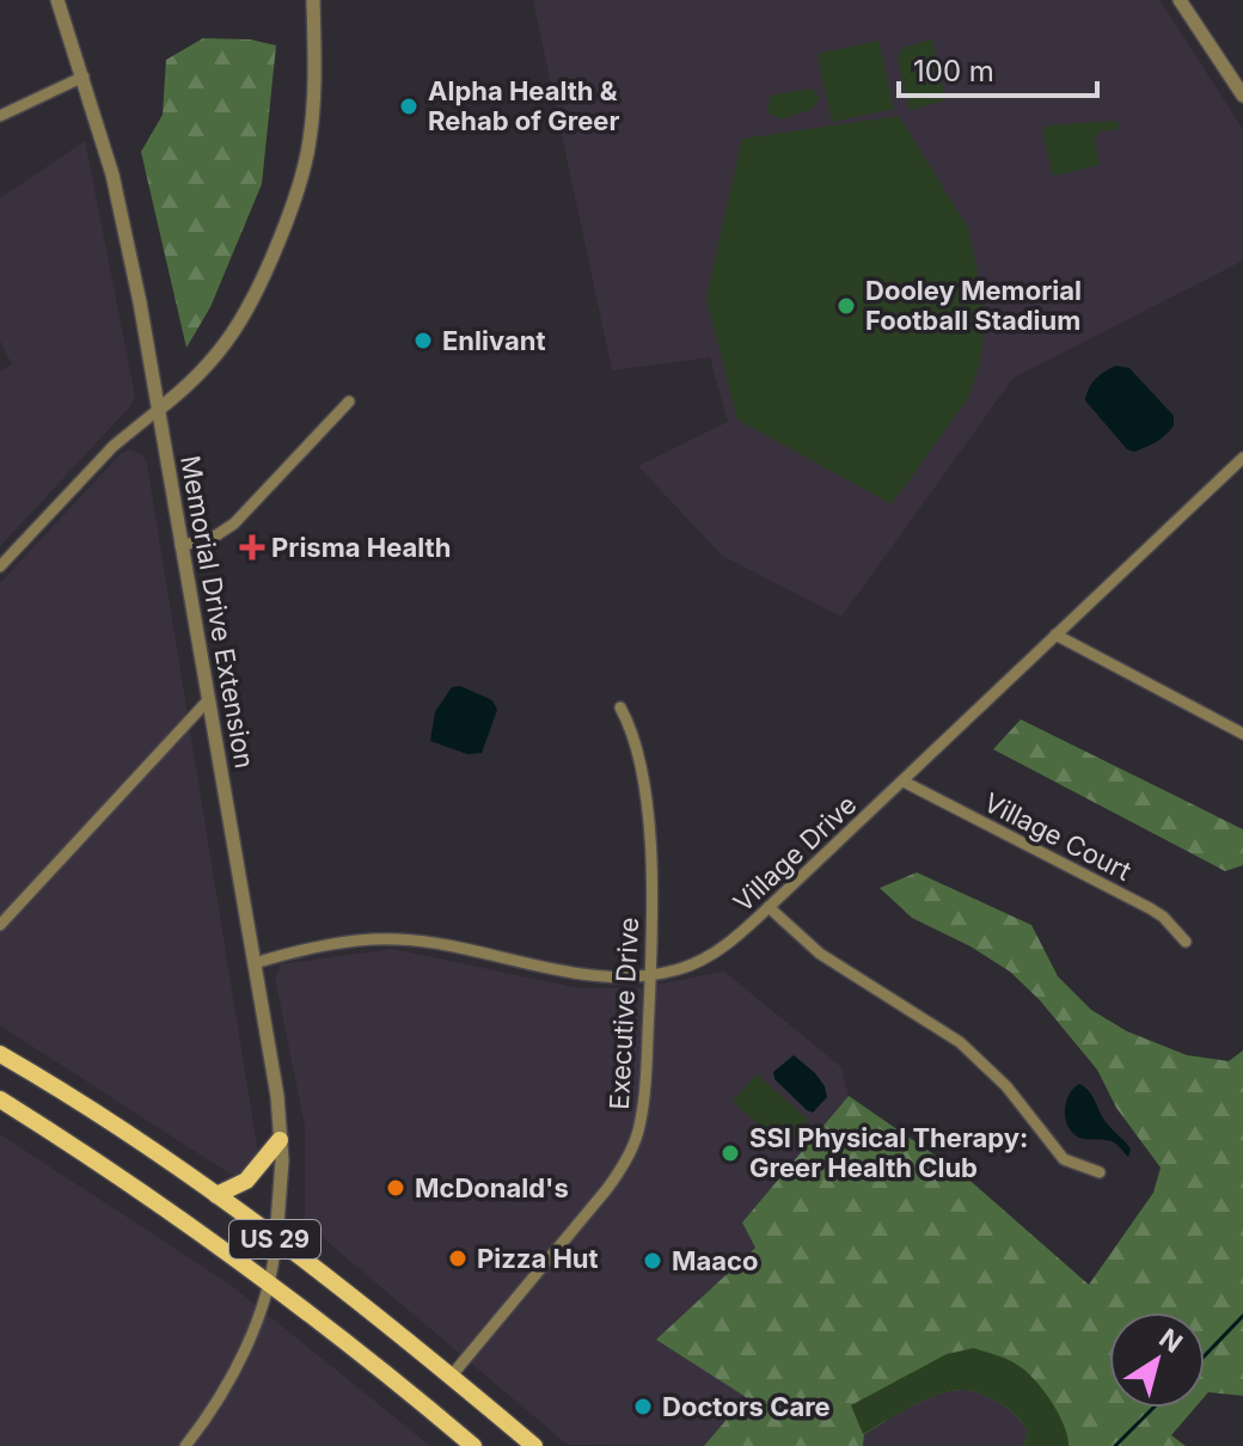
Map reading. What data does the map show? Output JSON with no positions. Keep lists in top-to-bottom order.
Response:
{
  "streets": {
    "main road": ["US 29"],
    "street": [
      "Memorial Drive Extension",
      "Village Court",
      "Village Drive",
      "Executive Drive"
    ]
  },
  "crossings": [
    ["Memorial Drive Extension", "Village Drive"],
    ["Memorial Drive Extension", "US 29"],
    ["Village Court", "Village Drive"],
    ["Village Drive", "Executive Drive"],
    ["Executive Drive", "US 29"]
  ],
  "places": {
    "other": [
      "Alpha Health & Rehab of Greer",
      "Dooley Memorial Football Stadium",
      "Enlivant",
      "SSI Physical Therapy: Greer Health Club",
      "McDonald's",
      "Pizza Hut",
      "Maaco",
      "Doctors Care"
    ],
    "health": ["Prisma Health"]
  },
  "scale_bar": "100 m",
  "north": "top right"
}
